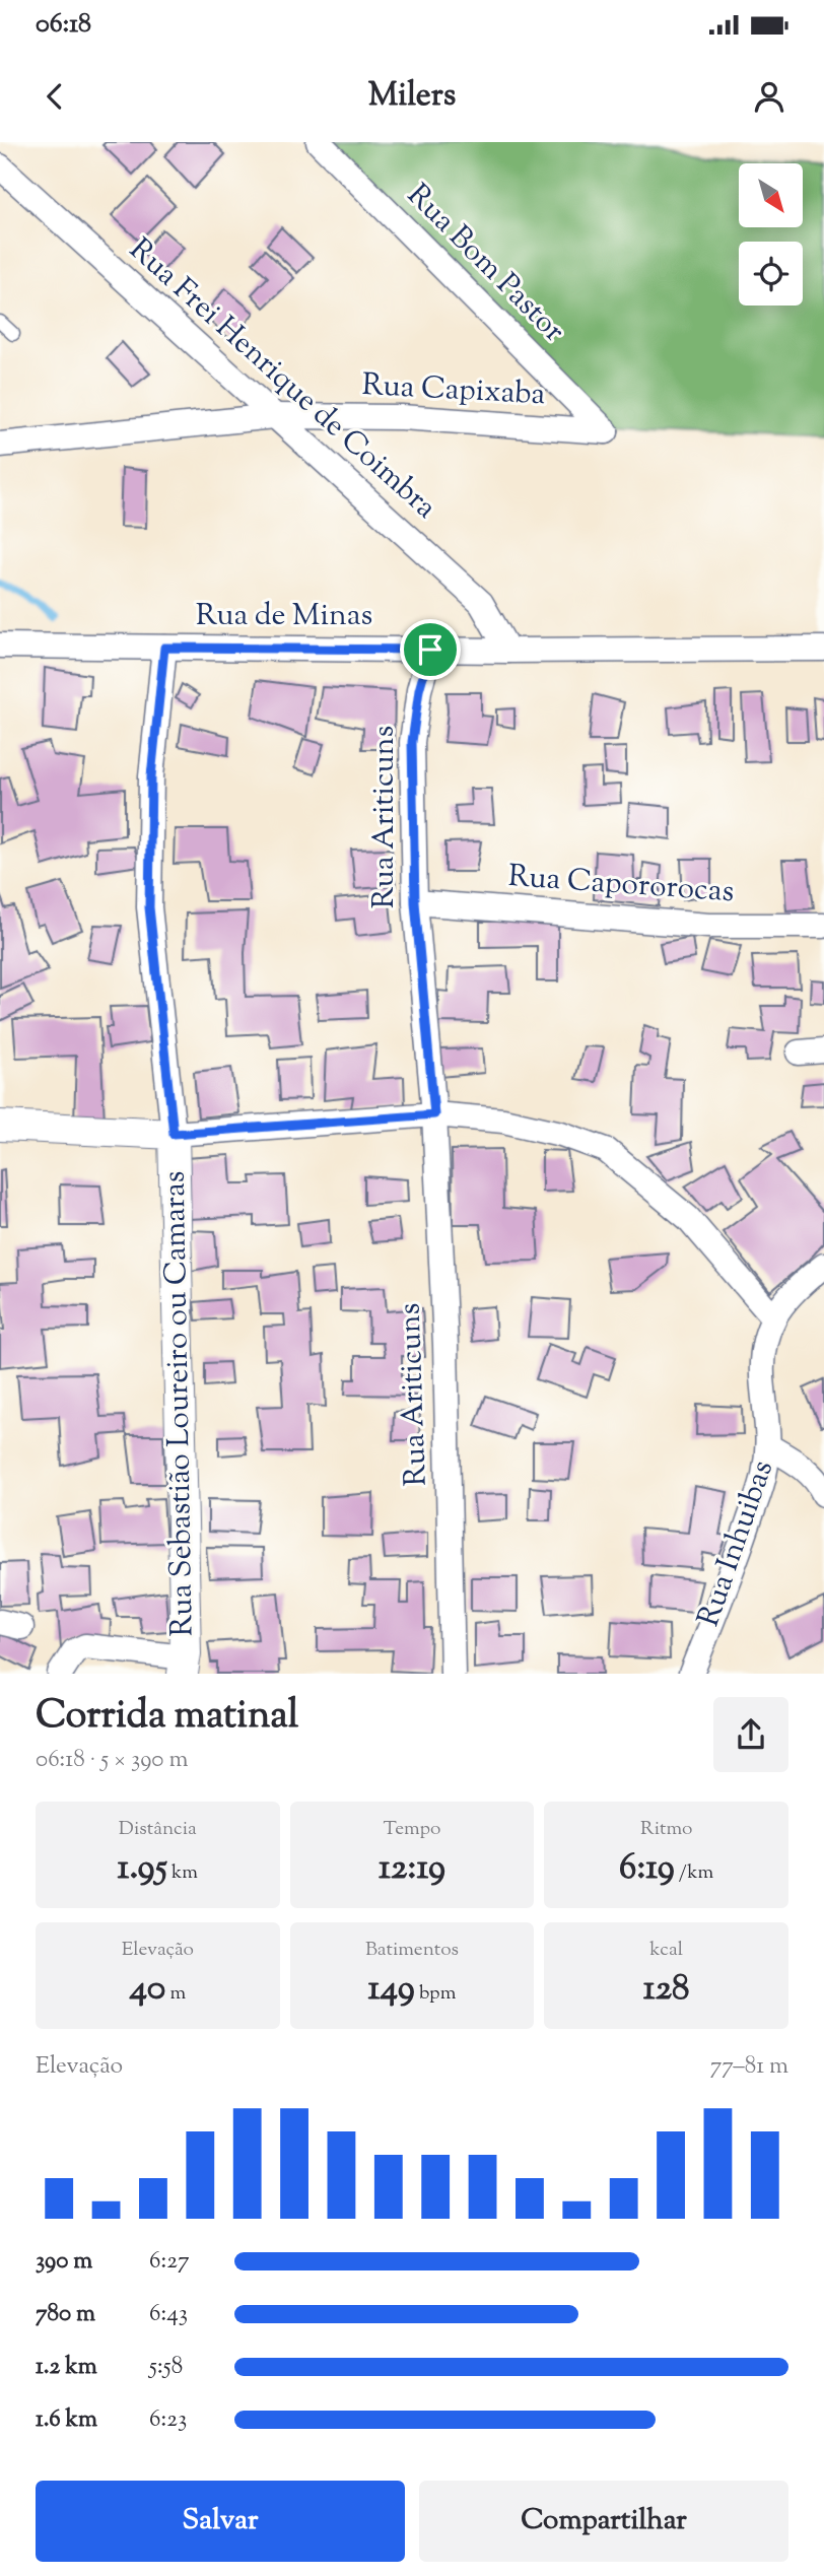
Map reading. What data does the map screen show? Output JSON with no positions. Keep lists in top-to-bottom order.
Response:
{
  "streets": {
    "street": [
      "Rua Bom Pastor",
      "Rua Frei Henrique de Coimbra",
      "Rua Capixaba",
      "Rua de Minas",
      "Rua Ariticuns",
      "Rua Capororocas",
      "Rua Sebastião Loureiro ou Camaras",
      "Rua Inhuibas"
    ]
  },
  "crossings": [
    ["Rua Bom Pastor", "Rua Capixaba"],
    ["Rua Frei Henrique de Coimbra", "Rua Capixaba"],
    ["Rua Frei Henrique de Coimbra", "Rua de Minas"],
    ["Rua de Minas", "Rua Ariticuns"],
    ["Rua Ariticuns", "Rua Capororocas"]
  ],
  "north": "bottom right",
  "page": {
    "status": "06:18",
    "header": "Milers",
    "heading": ["Corrida matinal", "06:18 · 5 × 390 m"],
    "stats": [
      ["Distância", "1.95 km"],
      ["Tempo", "12:19"],
      ["Ritmo", "6:19 /km"],
      ["Elevação", "40 m"],
      ["Batimentos", "149 bpm"],
      ["kcal", "128"]
    ],
    "chart": ["Elevação", "77–81 m"],
    "list": [
      {
        "name": "390 m",
        "note": "6:27"
      },
      {
        "name": "780 m",
        "note": "6:43"
      },
      {
        "name": "1.2 km",
        "note": "5:58"
      },
      {
        "name": "1.6 km",
        "note": "6:23"
      }
    ],
    "buttons": ["Salvar", "Compartilhar"]
  }
}
